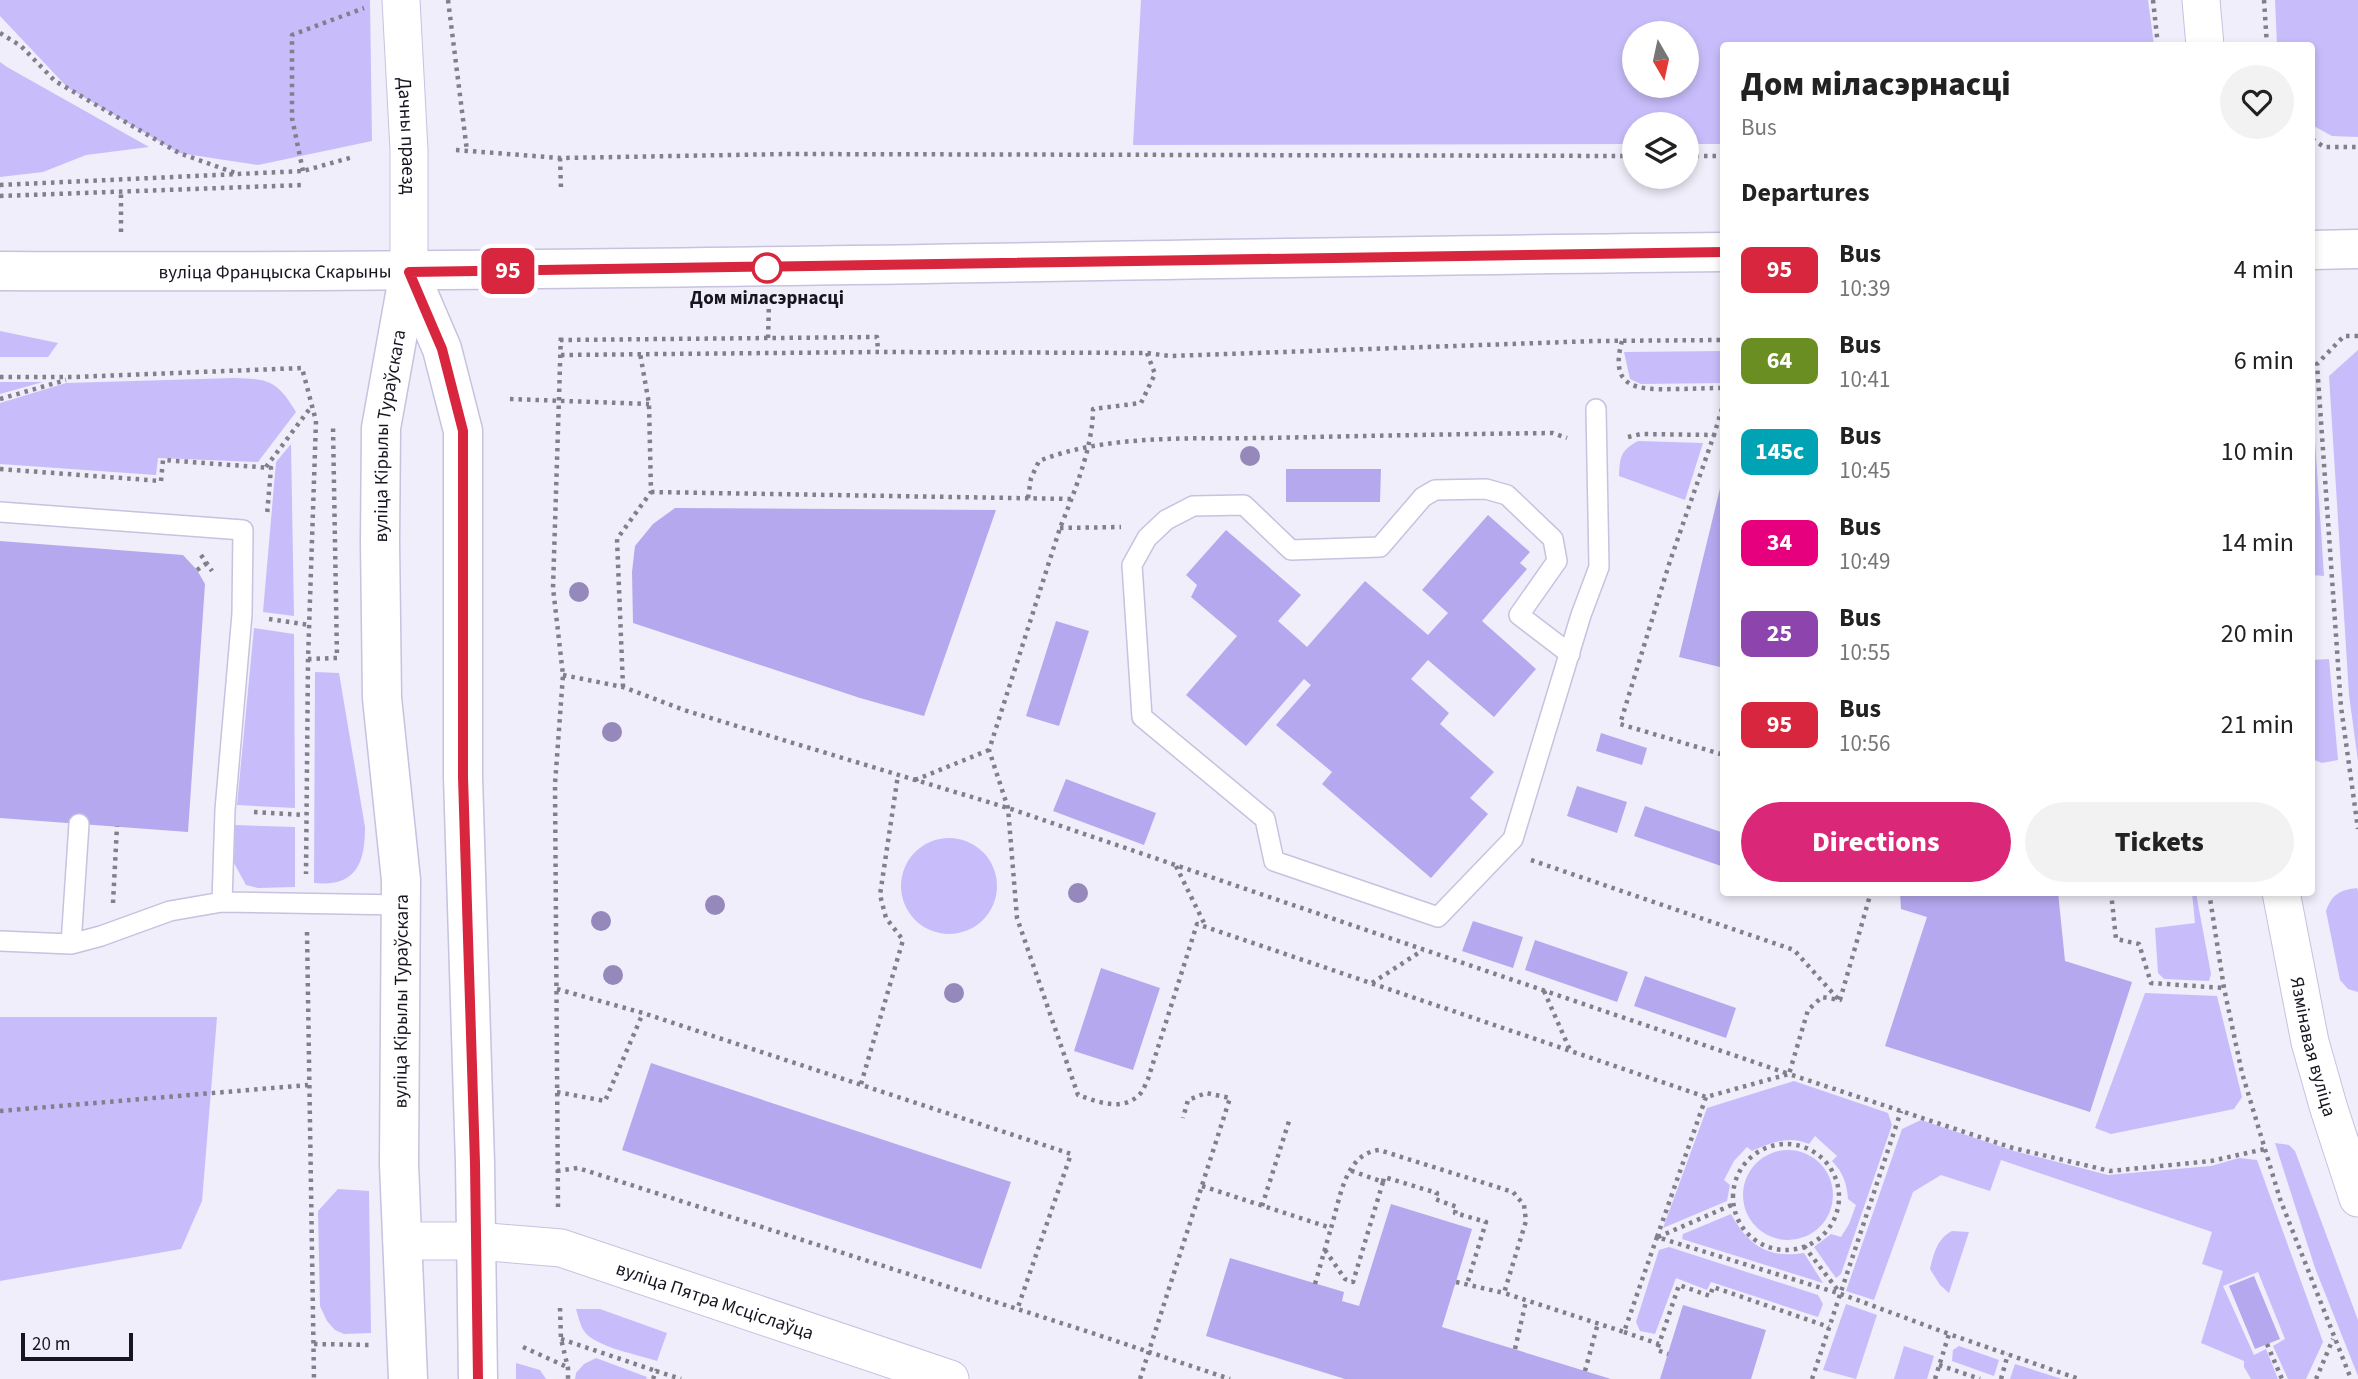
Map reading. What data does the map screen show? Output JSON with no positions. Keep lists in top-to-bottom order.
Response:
{
  "streets": {
    "main road": ["вуліца Францыска Скарыны", "вуліца Кірылы Тураўскага"],
    "street": ["Дачны праезд", "Язмінавая вуліца", "вуліца Пятра Мсціслаўца"]
  },
  "crossings": [
    ["Дачны праезд", "вуліца Францыска Скарыны"],
    ["Дачны праезд", "вуліца Кірылы Тураўскага"],
    ["вуліца Францыска Скарыны", "вуліца Кірылы Тураўскага"],
    ["вуліца Кірылы Тураўскага", "вуліца Пятра Мсціслаўца"]
  ],
  "places": ["Дом міласэрнасці"],
  "lines": ["bus line 95"],
  "scale_bar": "20 m",
  "north": "bottom",
  "page": {
    "on_map": "95",
    "heading": [
      ["Дом міласэрнасці", "Bus"],
      "Departures"
    ],
    "list": [
      {
        "mark": "95",
        "name": "Bus",
        "note": "10:39",
        "value": "4 min"
      },
      {
        "mark": "64",
        "name": "Bus",
        "note": "10:41",
        "value": "6 min"
      },
      {
        "mark": "145с",
        "name": "Bus",
        "note": "10:45",
        "value": "10 min"
      },
      {
        "mark": "34",
        "name": "Bus",
        "note": "10:49",
        "value": "14 min"
      },
      {
        "mark": "25",
        "name": "Bus",
        "note": "10:55",
        "value": "20 min"
      },
      {
        "mark": "95",
        "name": "Bus",
        "note": "10:56",
        "value": "21 min"
      }
    ],
    "buttons": ["Directions", "Tickets"],
    "scale": "20 m"
  }
}
